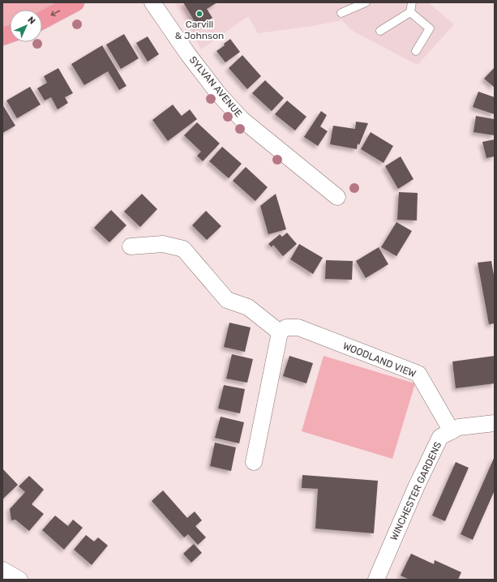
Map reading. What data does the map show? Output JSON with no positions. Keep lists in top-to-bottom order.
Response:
{
  "streets": {
    "street": ["SYLVAN AVENUE", "WOODLAND VIEW", "WINCHESTER GARDENS"]
  },
  "crossings": [
    ["WOODLAND VIEW", "WINCHESTER GARDENS"]
  ],
  "places": ["Carvill & Johnson"],
  "north": "top right"
}
